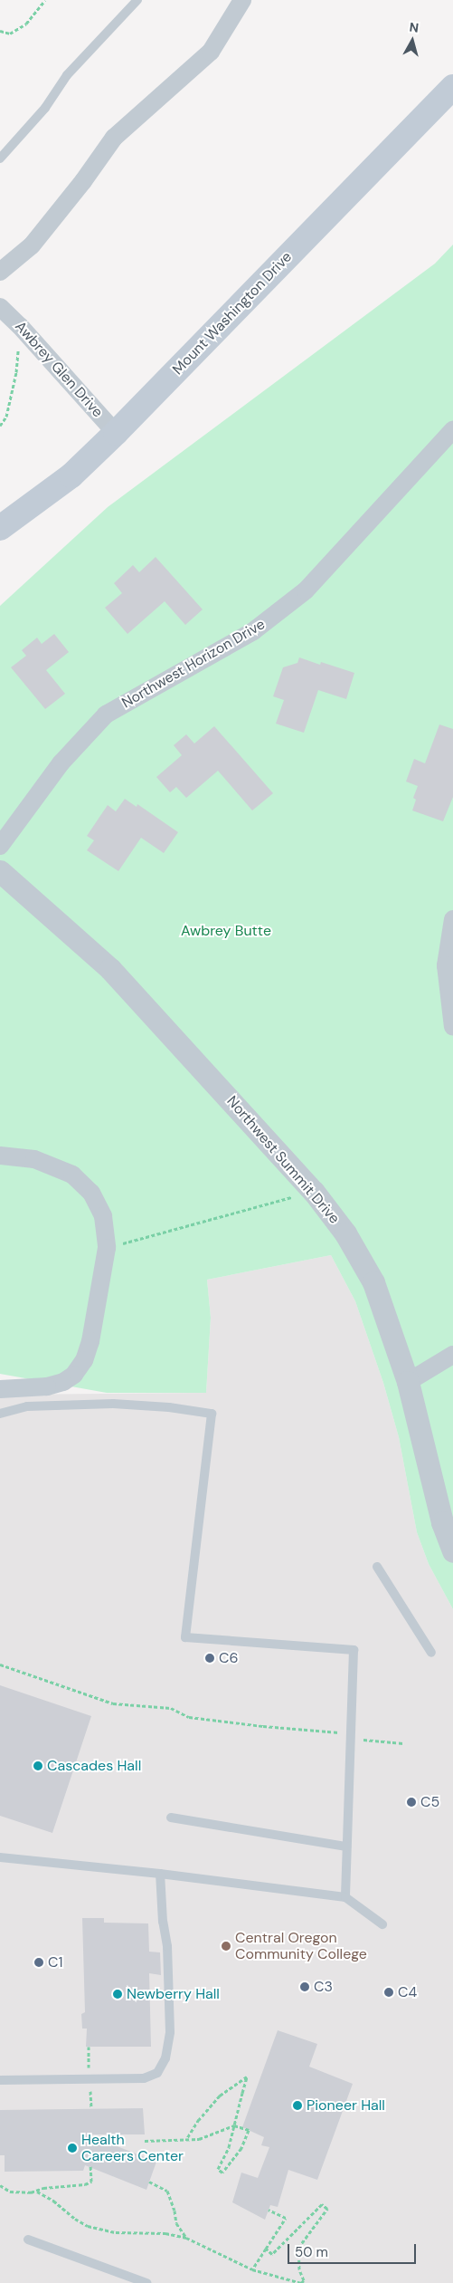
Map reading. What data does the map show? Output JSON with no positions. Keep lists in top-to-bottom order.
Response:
{
  "streets": {
    "main road": ["Mount Washington Drive"],
    "street": ["Awbrey Glen Drive", "Northwest Horizon Drive", "Northwest Summit Drive"]
  },
  "crossings": [
    ["Mount Washington Drive", "Awbrey Glen Drive"]
  ],
  "parks": ["Awbrey Butte"],
  "places": [
    "C6",
    "Cascades Hall",
    "C5",
    "Central Oregon Community College",
    "C1",
    "C3",
    "C4",
    "Newberry Hall",
    "Pioneer Hall",
    "Health Careers Center"
  ],
  "scale_bar": "50 m",
  "north": "top"
}
